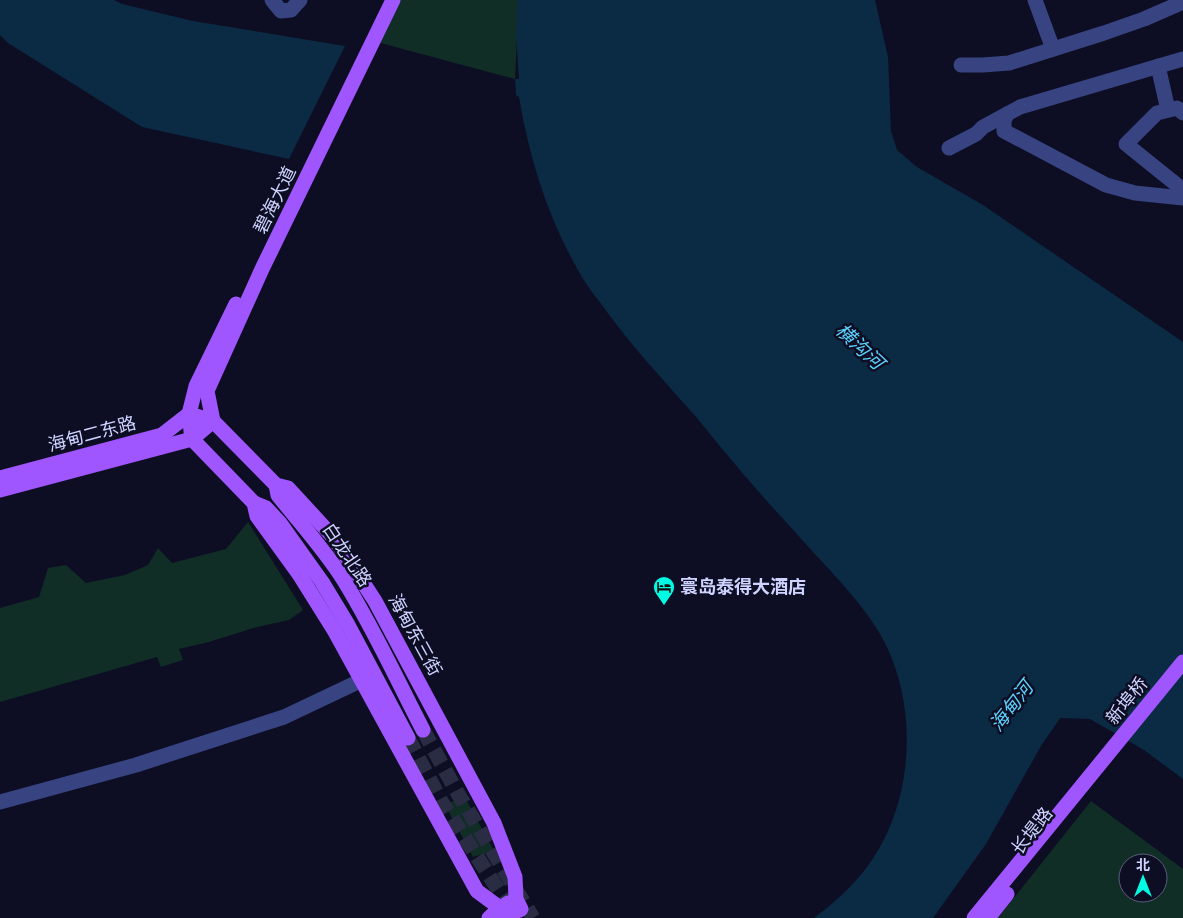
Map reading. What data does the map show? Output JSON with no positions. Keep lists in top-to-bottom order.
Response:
{
  "streets": {
    "main road": [
      "碧海大道",
      "海甸二东路",
      "白龙北路",
      "海甸东三街",
      "新埠桥",
      "长堤路"
    ]
  },
  "crossings": [
    ["碧海大道", "海甸二东路"],
    ["碧海大道", "海甸东三街"],
    ["白龙北路", "海甸东三街"],
    ["新埠桥", "长堤路"]
  ],
  "water": ["横沟河", "海甸河"],
  "places": {
    "hotel": ["寰岛泰得大酒店"]
  },
  "north": "top"
}
